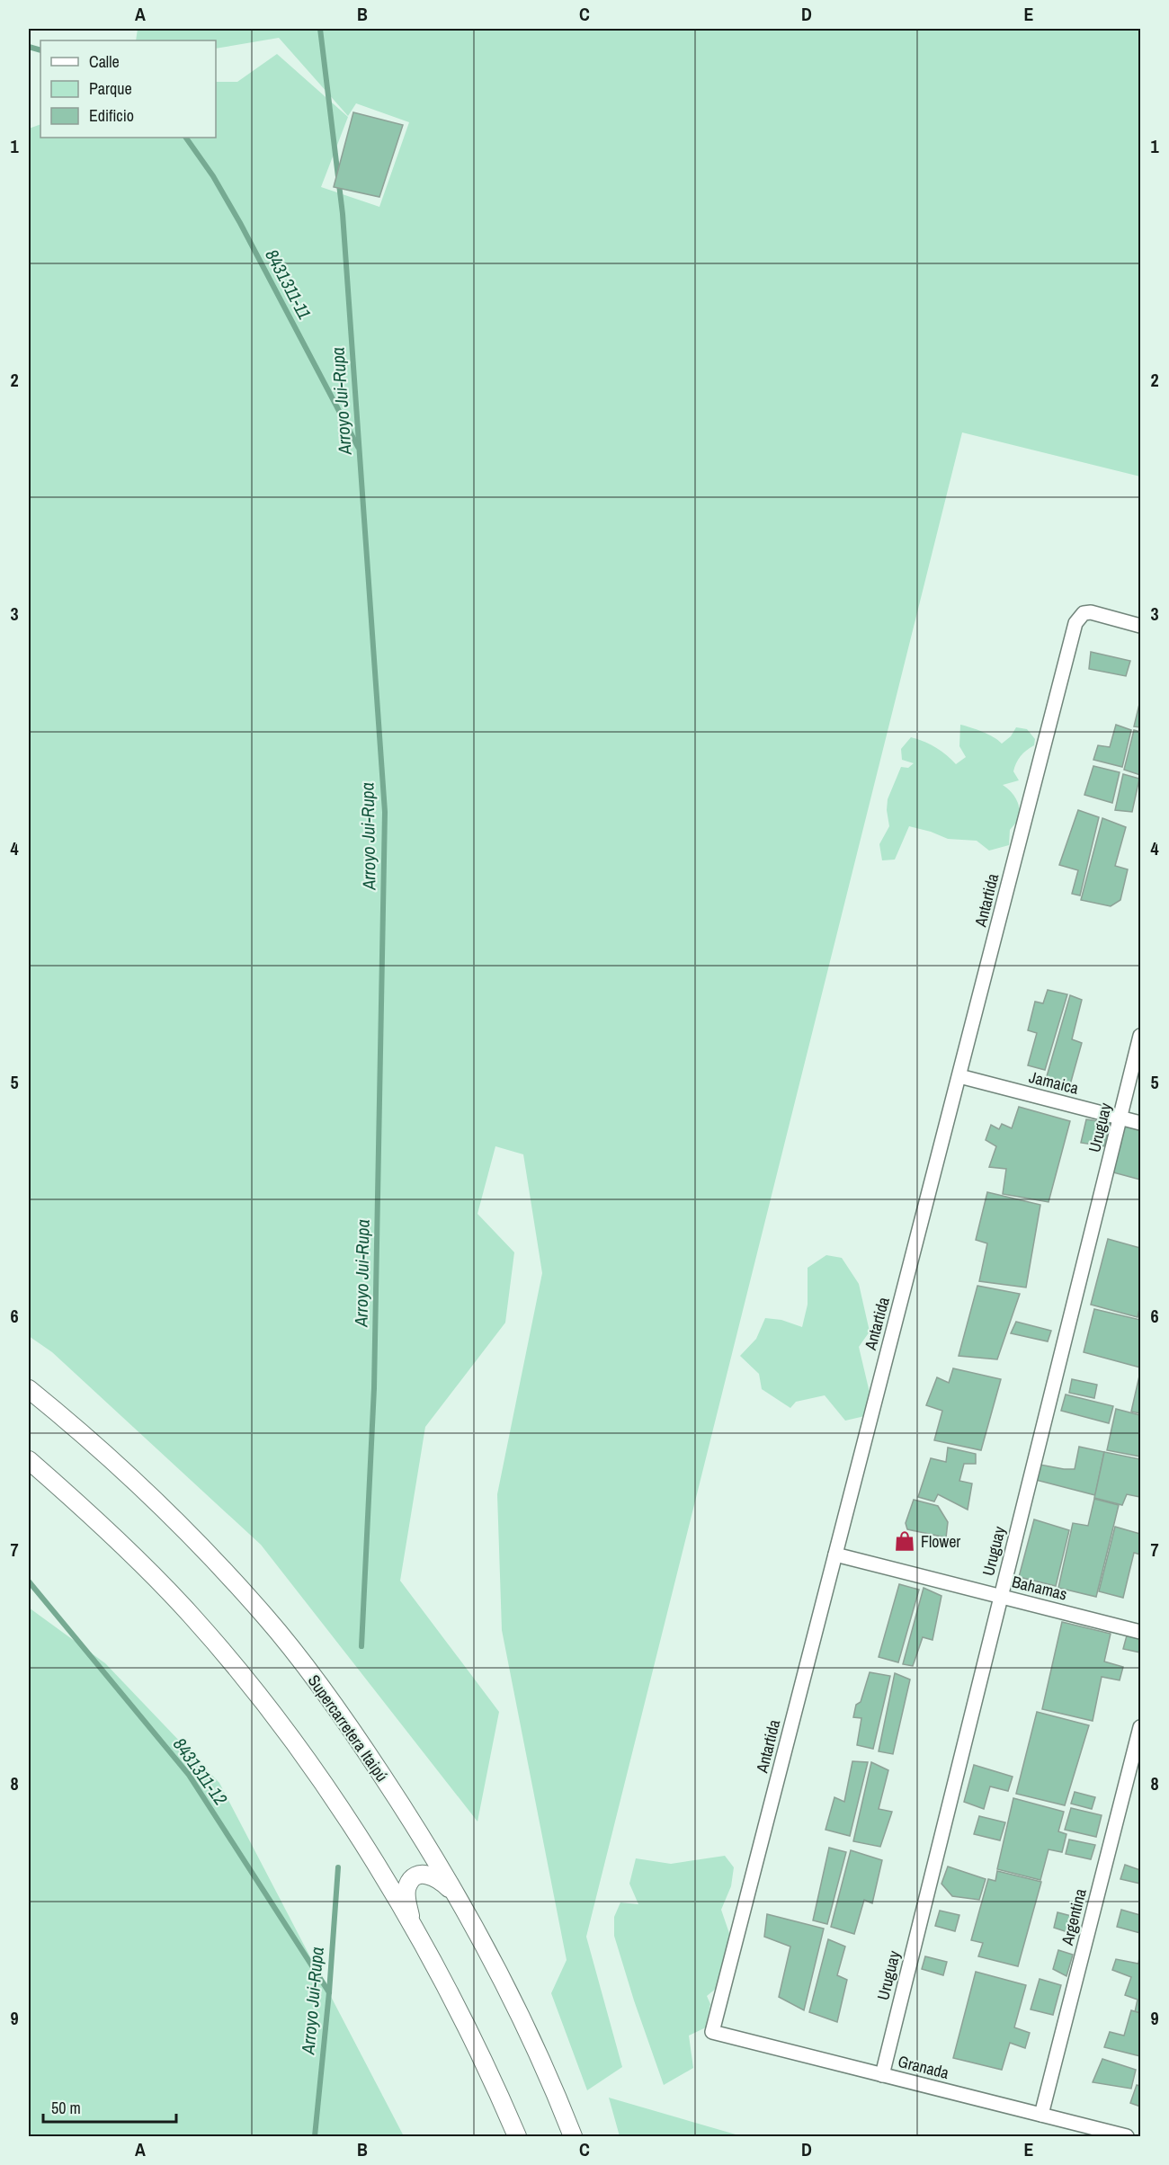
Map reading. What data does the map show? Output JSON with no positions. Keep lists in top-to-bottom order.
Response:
{
  "streets": {
    "street": [
      "Antartida",
      "Jamaica",
      "Uruguay",
      "Bahamas",
      "Supercarretera Itaipú",
      "Argentina",
      "Granada"
    ]
  },
  "crossings": [
    ["Antartida", "Jamaica"],
    ["Antartida", "Bahamas"],
    ["Antartida", "Granada"],
    ["Jamaica", "Uruguay"],
    ["Uruguay", "Bahamas"],
    ["Uruguay", "Granada"],
    ["Argentina", "Granada"]
  ],
  "water": ["8431311-11", "Arroyo Jui-Rupa", "8431311-12"],
  "places": {
    "shop": ["Flower"]
  },
  "legend": ["Calle", "Parque", "Edificio"],
  "scale_bar": "50 m",
  "grid": {
    "columns": [
      "A",
      "B",
      "C",
      "D",
      "E"
    ],
    "rows": [
      "1",
      "2",
      "3",
      "4",
      "5",
      "6",
      "7",
      "8",
      "9"
    ]
  }
}
